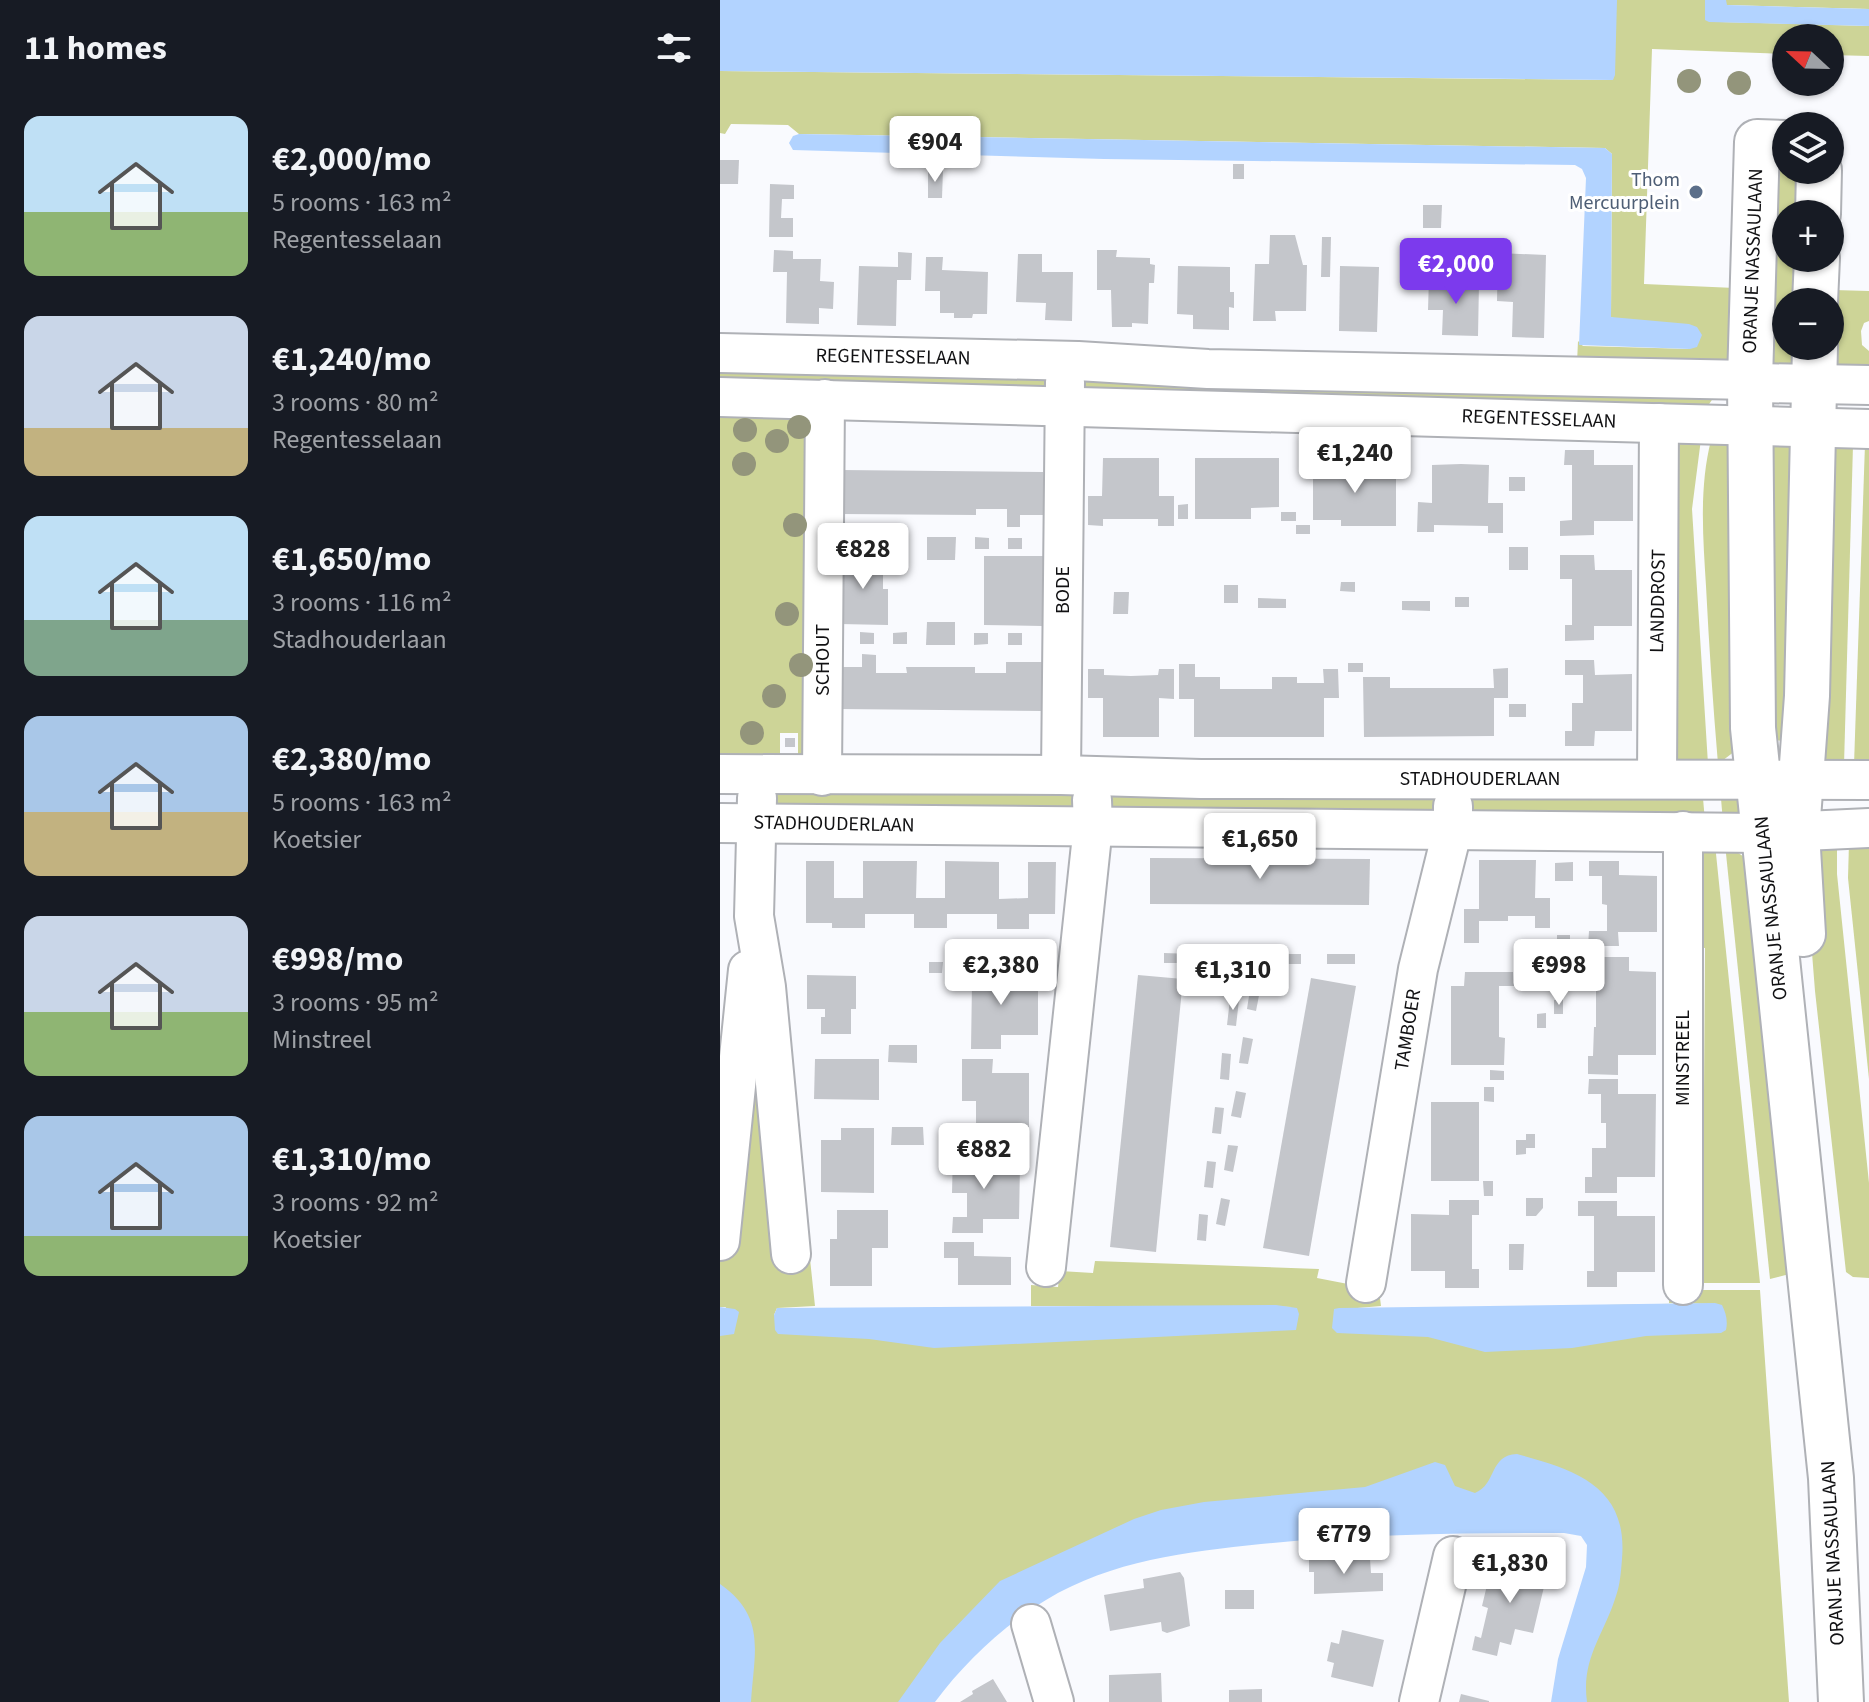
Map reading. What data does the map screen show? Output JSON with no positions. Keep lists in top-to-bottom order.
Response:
{
  "streets": {
    "street": [
      "ORANJE NASSAULAAN",
      "REGENTESSELAAN",
      "BODE",
      "LANDDROST",
      "SCHOUT",
      "STADHOUDERLAAN",
      "TAMBOER",
      "MINSTREEL"
    ]
  },
  "crossings": [
    ["ORANJE NASSAULAAN", "REGENTESSELAAN"],
    ["ORANJE NASSAULAAN", "STADHOUDERLAAN"],
    ["REGENTESSELAAN", "BODE"],
    ["REGENTESSELAAN", "LANDDROST"],
    ["REGENTESSELAAN", "SCHOUT"],
    ["BODE", "STADHOUDERLAAN"],
    ["LANDDROST", "STADHOUDERLAAN"],
    ["SCHOUT", "STADHOUDERLAAN"],
    ["STADHOUDERLAAN", "TAMBOER"],
    ["STADHOUDERLAAN", "MINSTREEL"]
  ],
  "places": ["Thom Mercuurplein"],
  "north": "left",
  "page": {
    "heading": "11 homes",
    "map_buttons": ["+", "−"],
    "list": [
      {
        "name": "€2,000/mo",
        "note": "5 rooms · 163 m² · Regentesselaan"
      },
      {
        "name": "€1,240/mo",
        "note": "3 rooms · 80 m² · Regentesselaan"
      },
      {
        "name": "€1,650/mo",
        "note": "3 rooms · 116 m² · Stadhouderlaan"
      },
      {
        "name": "€2,380/mo",
        "note": "5 rooms · 163 m² · Koetsier"
      },
      {
        "name": "€998/mo",
        "note": "3 rooms · 95 m² · Minstreel"
      },
      {
        "name": "€1,310/mo",
        "note": "3 rooms · 92 m² · Koetsier"
      }
    ],
    "price": [
      "€904",
      "€2,000",
      "€1,240",
      "€828",
      "€1,650",
      "€2,380",
      "€998",
      "€1,310",
      "€882",
      "€779",
      "€1,830"
    ]
  }
}
